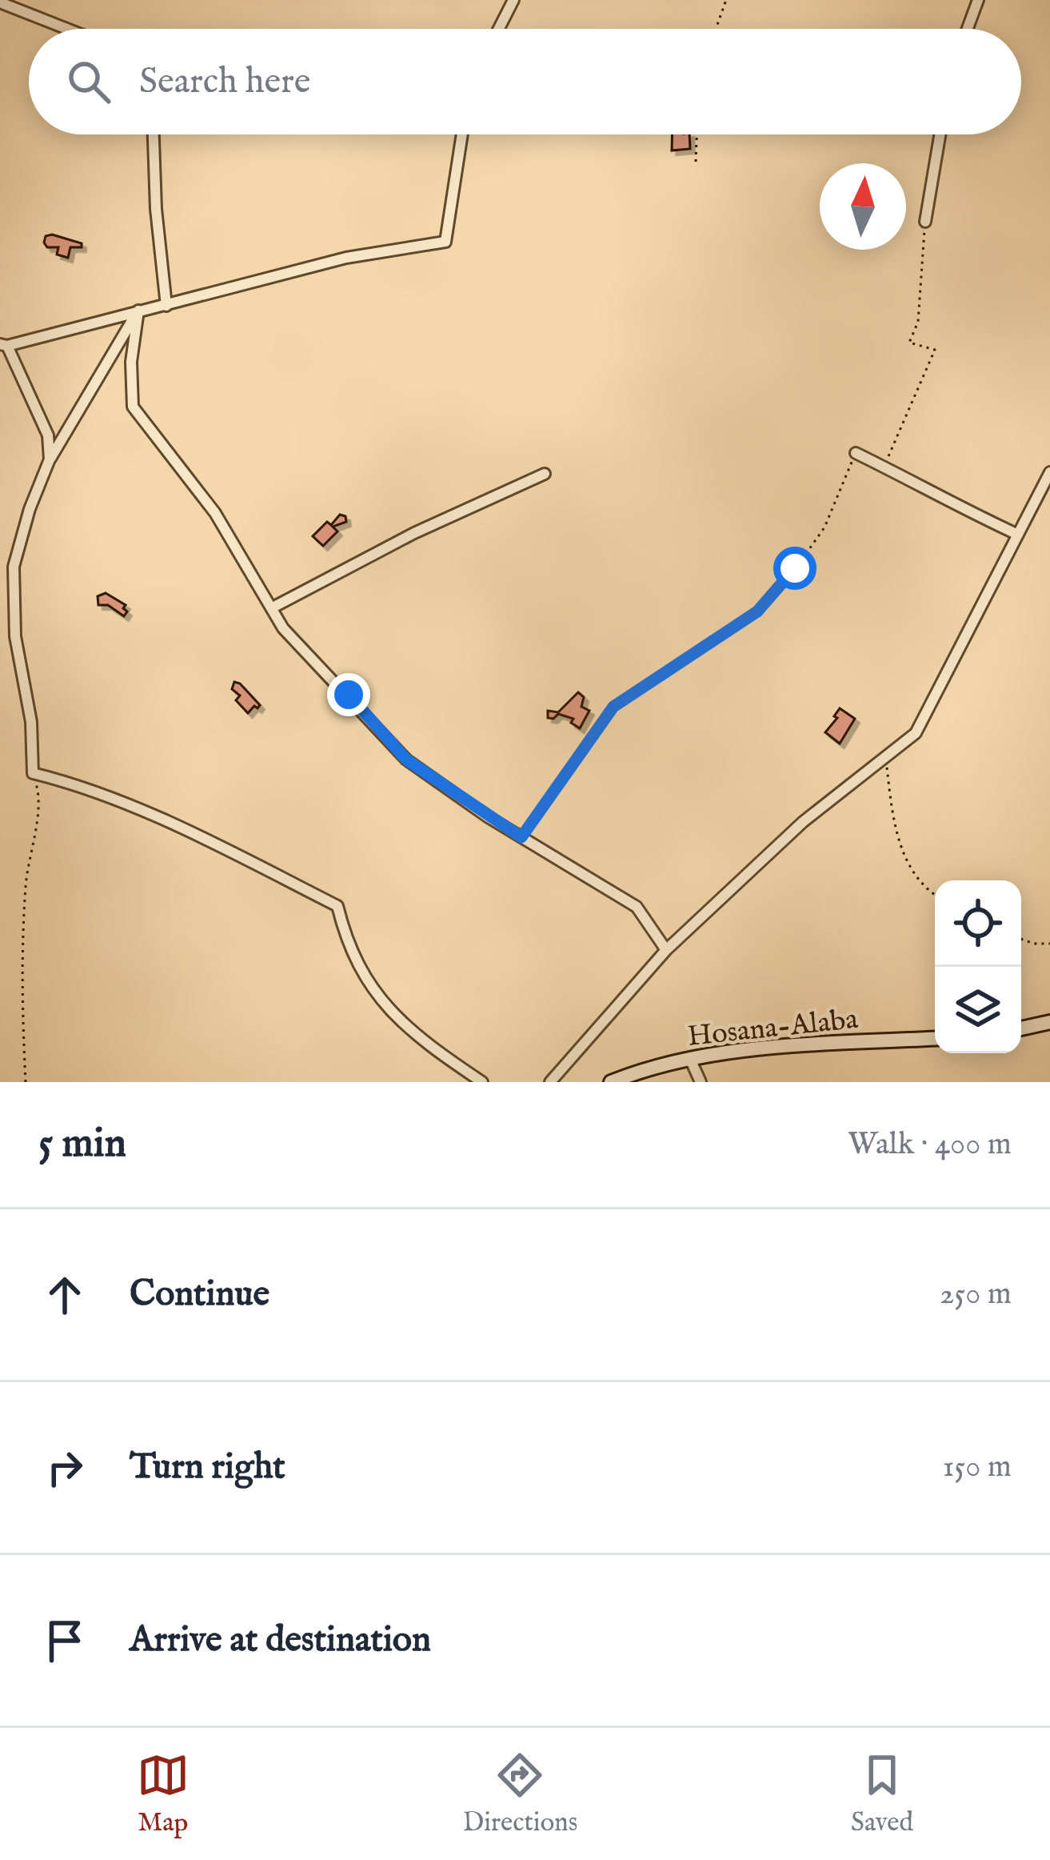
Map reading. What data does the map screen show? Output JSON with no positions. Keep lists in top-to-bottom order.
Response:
{
  "streets": {
    "main road": ["Hosana-Alaba"]
  },
  "north": "top",
  "page": {
    "search": "Search here",
    "heading": ["5 min", "Walk · 400 m"],
    "list": [
      ["Continue", "250 m"],
      ["Turn right", "150 m"],
      "Arrive at destination"
    ],
    "nav": ["Map", "Directions", "Saved"]
  }
}
